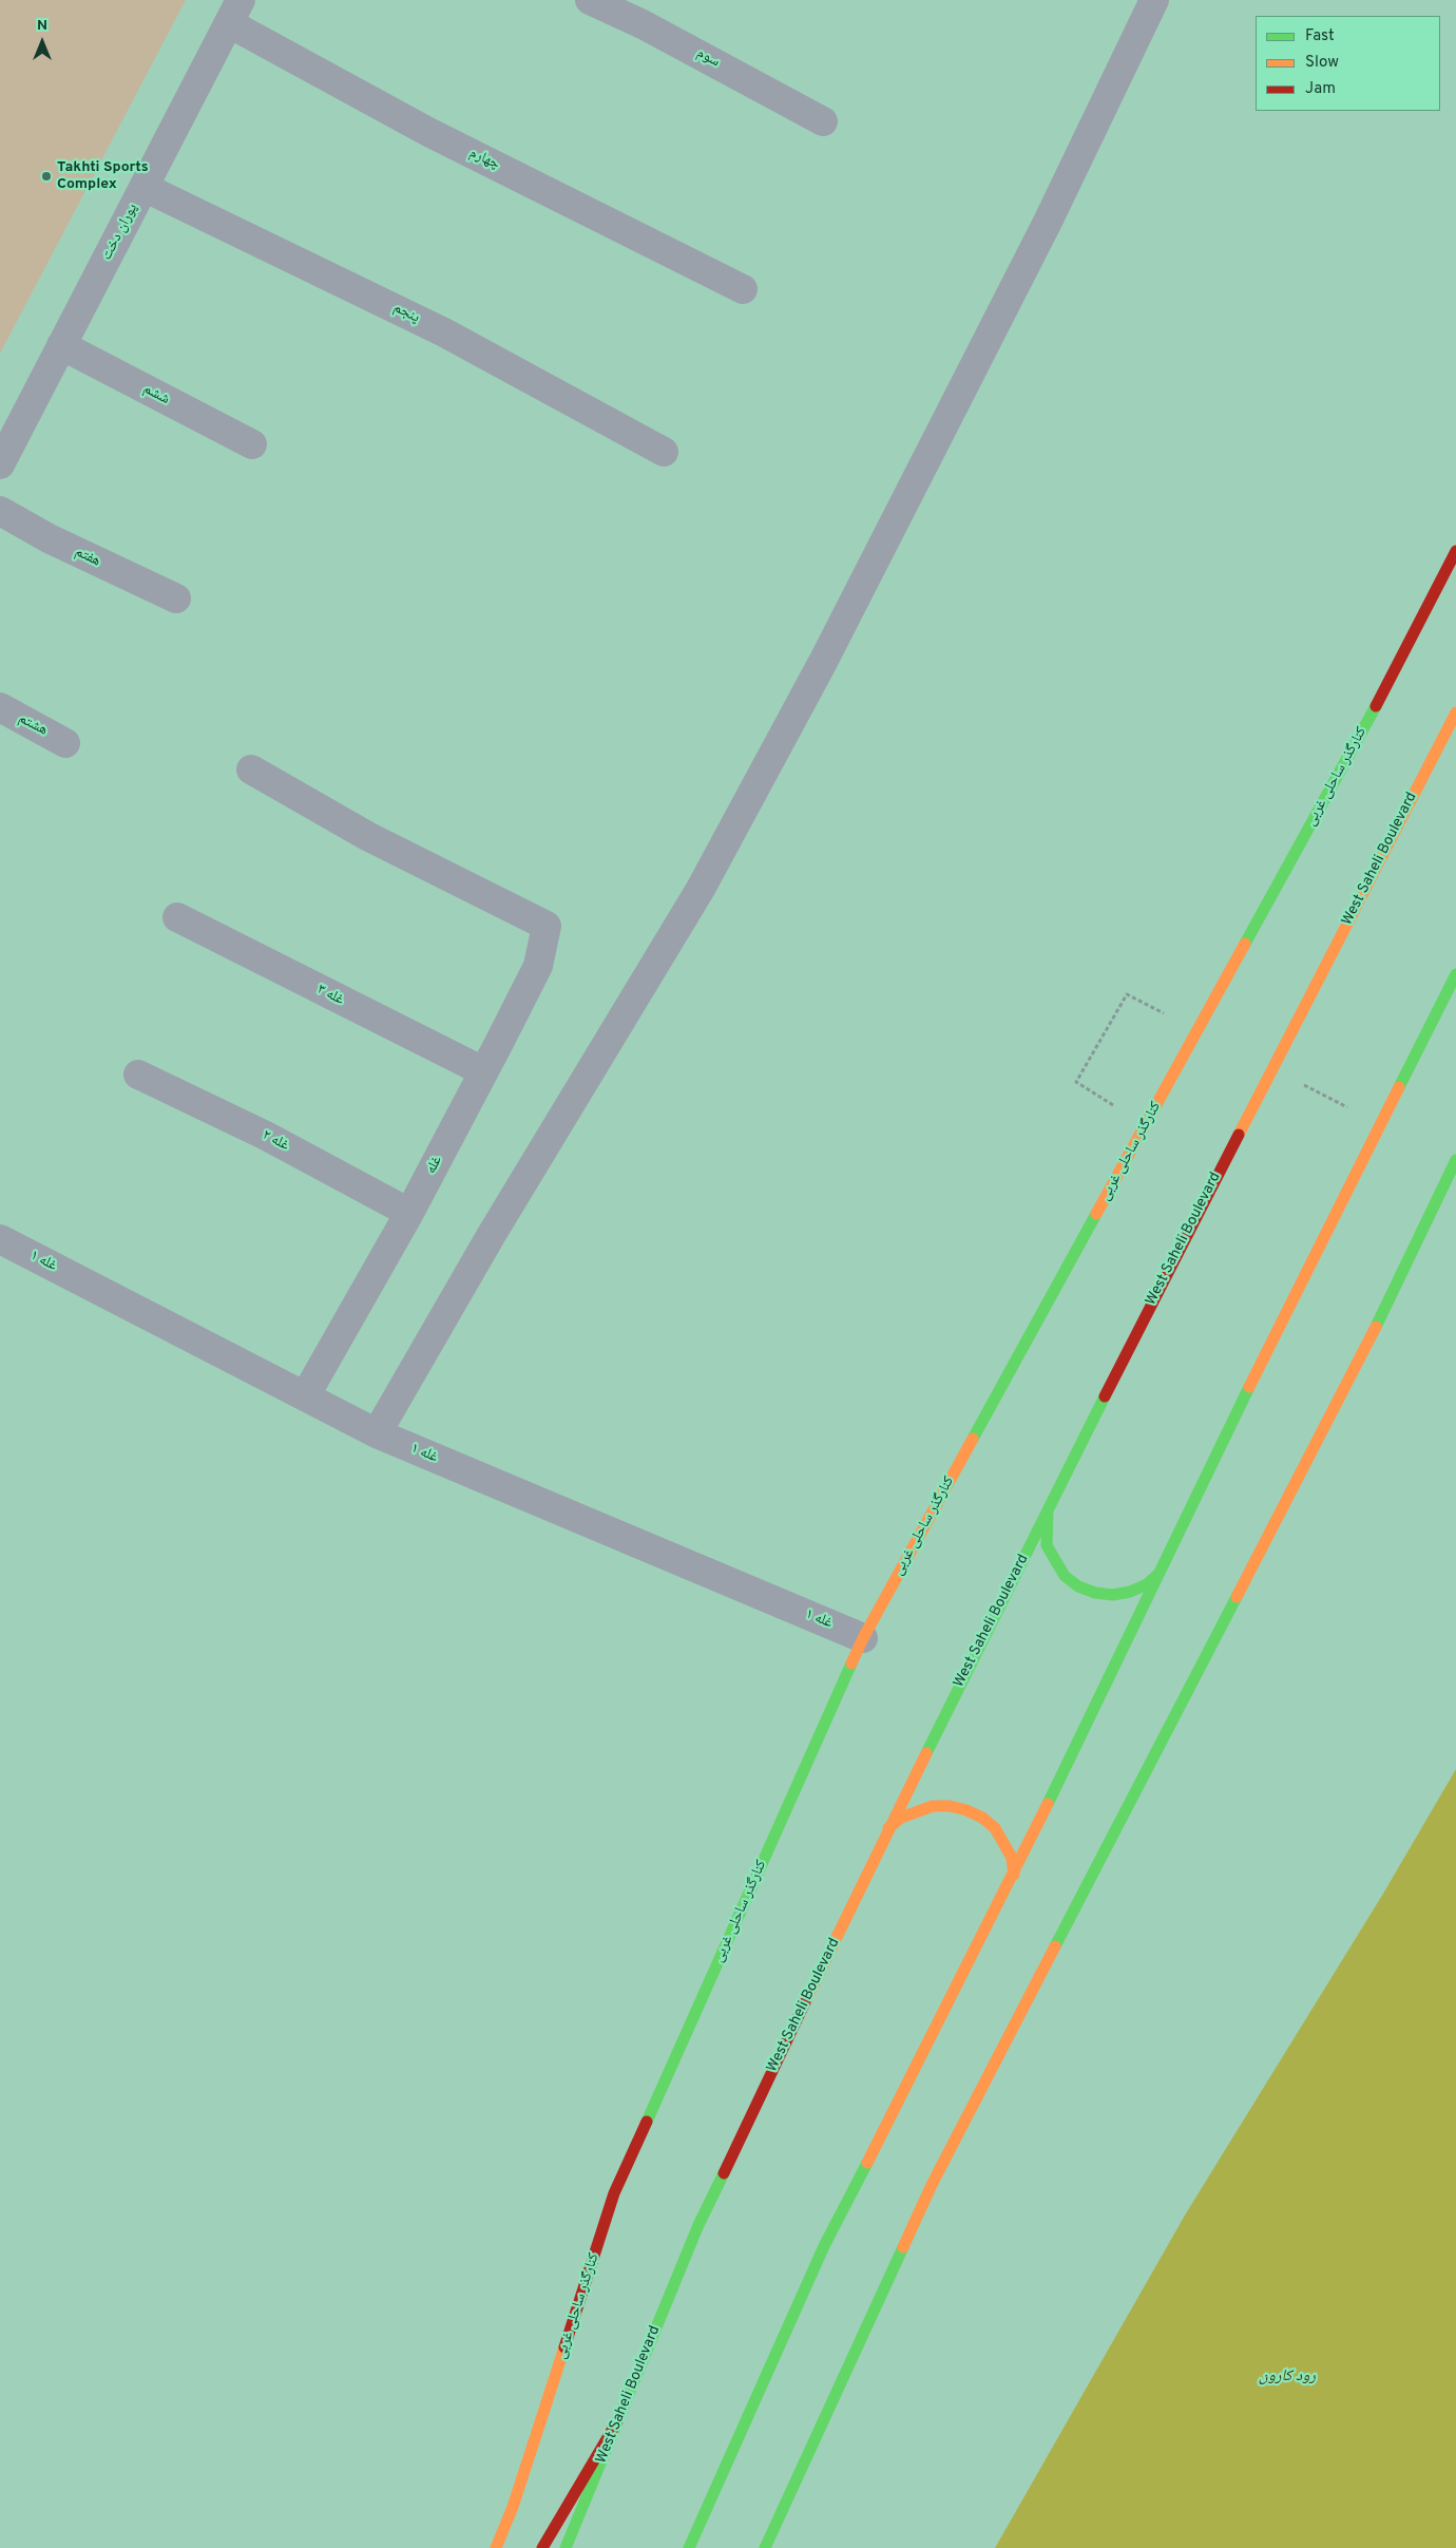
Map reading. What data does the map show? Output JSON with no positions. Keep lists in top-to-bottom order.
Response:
{
  "streets": {
    "main road": ["کنارگذر ساحلی غربی", "West Saheli Boulevard"],
    "street": [
      "سوم",
      "چهارم",
      "پوران دخت",
      "پنجم",
      "ششم",
      "هفتم",
      "هشتم",
      "غله ۳",
      "غله ۲",
      "غله",
      "غله ۱"
    ]
  },
  "crossings": [
    ["چهارم", "پوران دخت"],
    ["پوران دخت", "پنجم"],
    ["پوران دخت", "ششم"],
    ["کنارگذر ساحلی غربی", "غله ۱"],
    ["غله ۳", "غله"],
    ["غله ۲", "غله"],
    ["غله", "غله ۱"]
  ],
  "water": ["رود کارون"],
  "places": ["Takhti Sports Complex"],
  "legend": ["Fast", "Slow", "Jam"],
  "north": "top"
}
